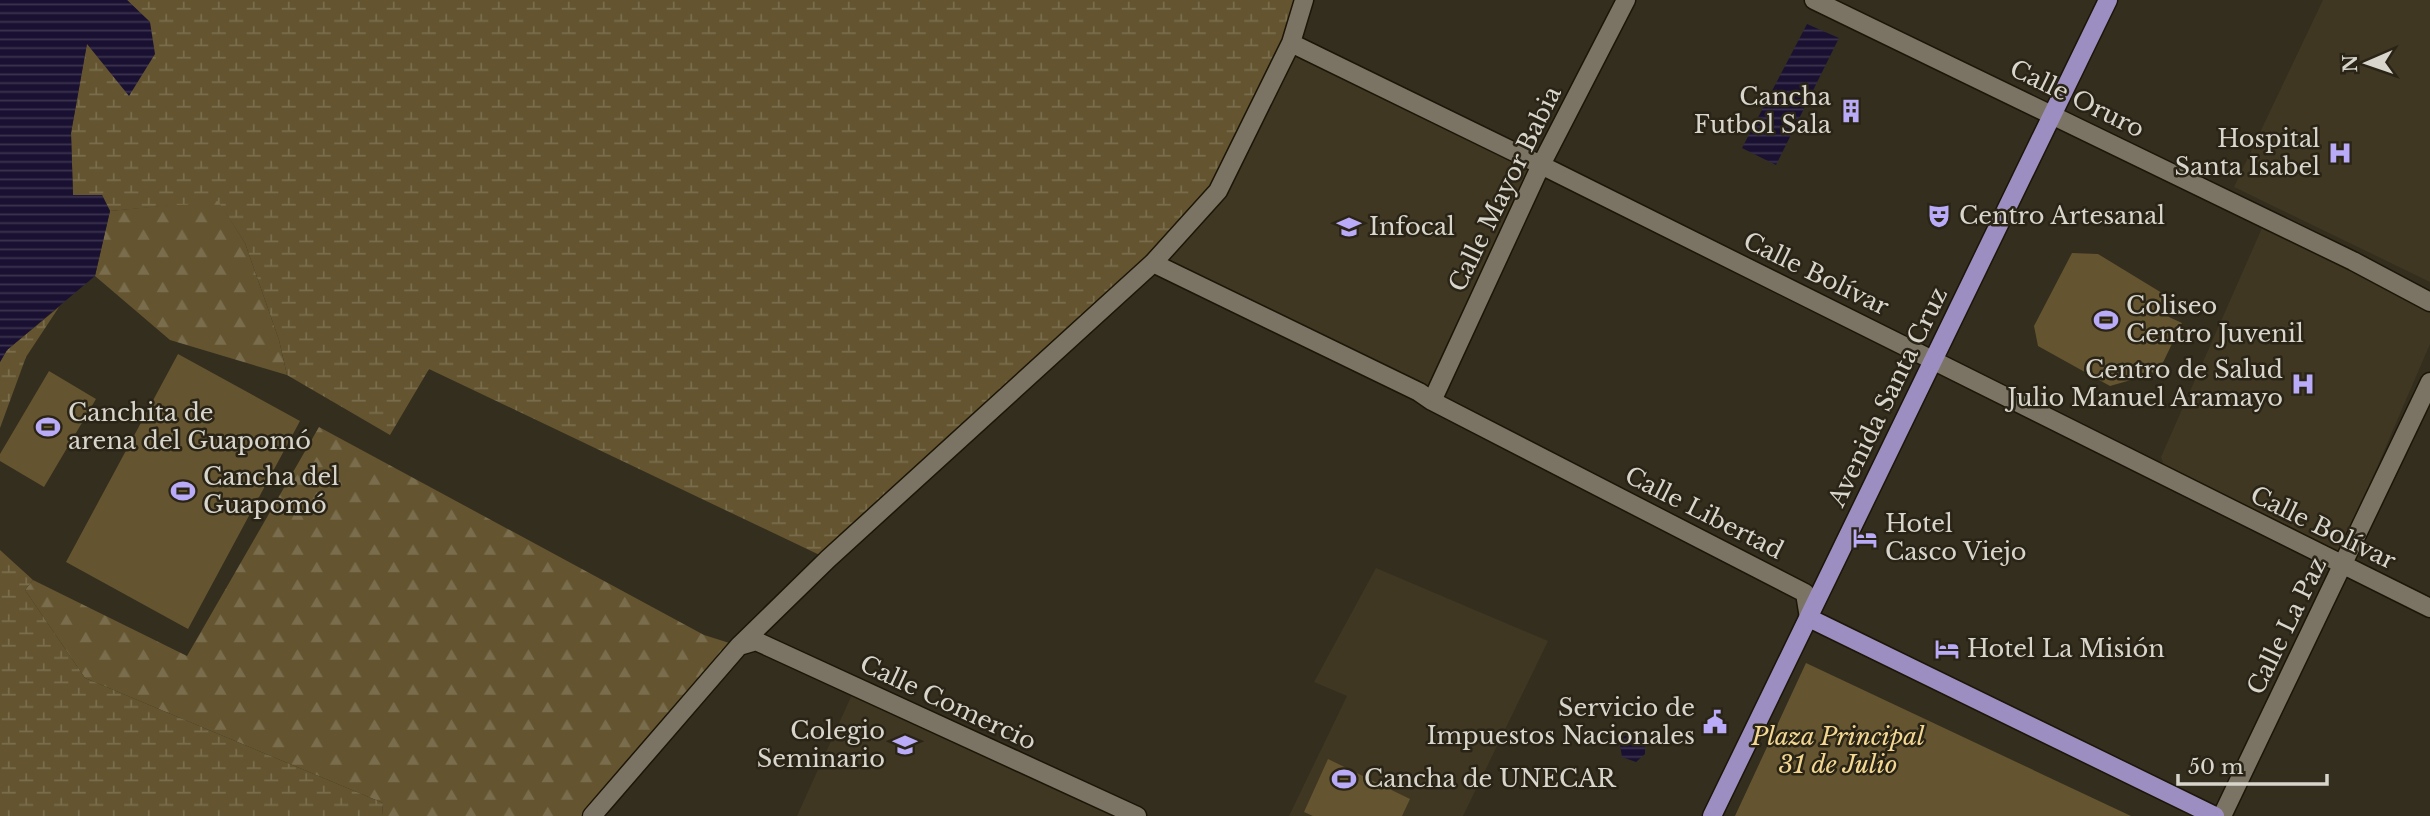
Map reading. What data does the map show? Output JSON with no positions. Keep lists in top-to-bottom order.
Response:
{
  "streets": {
    "main road": ["Avenida Santa Cruz"],
    "street": [
      "Calle Oruro",
      "Calle Mayor Babia",
      "Calle Bolívar",
      "Calle Libertad",
      "Calle La Paz",
      "Calle Comercio"
    ]
  },
  "crossings": [
    ["Calle Oruro", "Avenida Santa Cruz"],
    ["Calle Mayor Babia", "Calle Bolívar"],
    ["Calle Mayor Babia", "Calle Libertad"],
    ["Calle Bolívar", "Avenida Santa Cruz"],
    ["Calle Bolívar", "Calle La Paz"],
    ["Avenida Santa Cruz", "Calle Libertad"]
  ],
  "parks": ["Plaza Principal 31 de Julio"],
  "places": {
    "building": ["Cancha Futbol Sala"],
    "hospital": ["Hospital Santa Isabel", "Centro de Salud Julio Manuel Aramayo"],
    "theatre": ["Centro Artesanal"],
    "school or university": ["Infocal", "Colegio Seminario"],
    "sports": [
      "Coliseo Centro Juvenil",
      "Canchita de arena del Guapomó",
      "Cancha del Guapomó",
      "Cancha de UNECAR"
    ],
    "hotel": ["Hotel Casco Viejo", "Hotel La Misión"],
    "public building": ["Servicio de Impuestos Nacionales"]
  },
  "scale_bar": "50 m",
  "north": "left"
}
